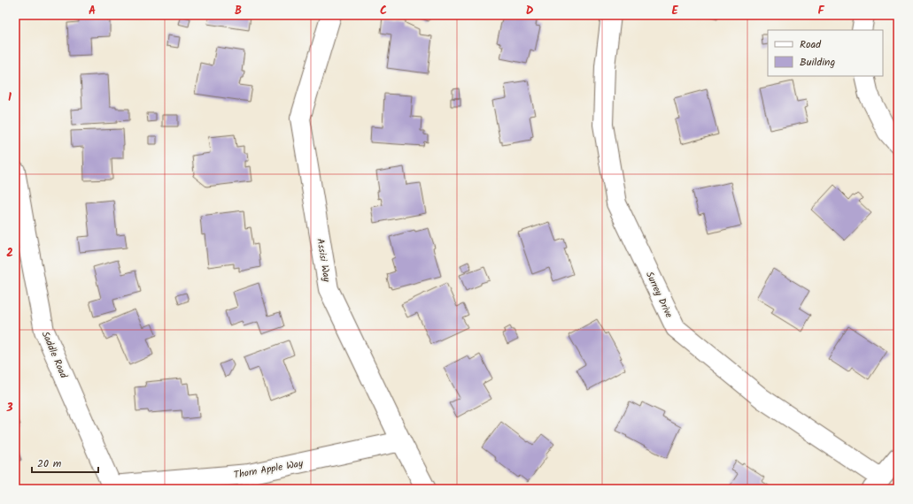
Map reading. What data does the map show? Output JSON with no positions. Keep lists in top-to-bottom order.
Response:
{
  "streets": {
    "street": [
      "Assisi Way",
      "Surrey Drive",
      "Saddle Road",
      "Thorn Apple Way"
    ]
  },
  "crossings": [
    ["Assisi Way", "Thorn Apple Way"],
    ["Saddle Road", "Thorn Apple Way"]
  ],
  "legend": ["Road", "Building"],
  "scale_bar": "20 m",
  "grid": {
    "columns": [
      "A",
      "B",
      "C",
      "D",
      "E",
      "F"
    ],
    "rows": ["1", "2", "3"]
  }
}
